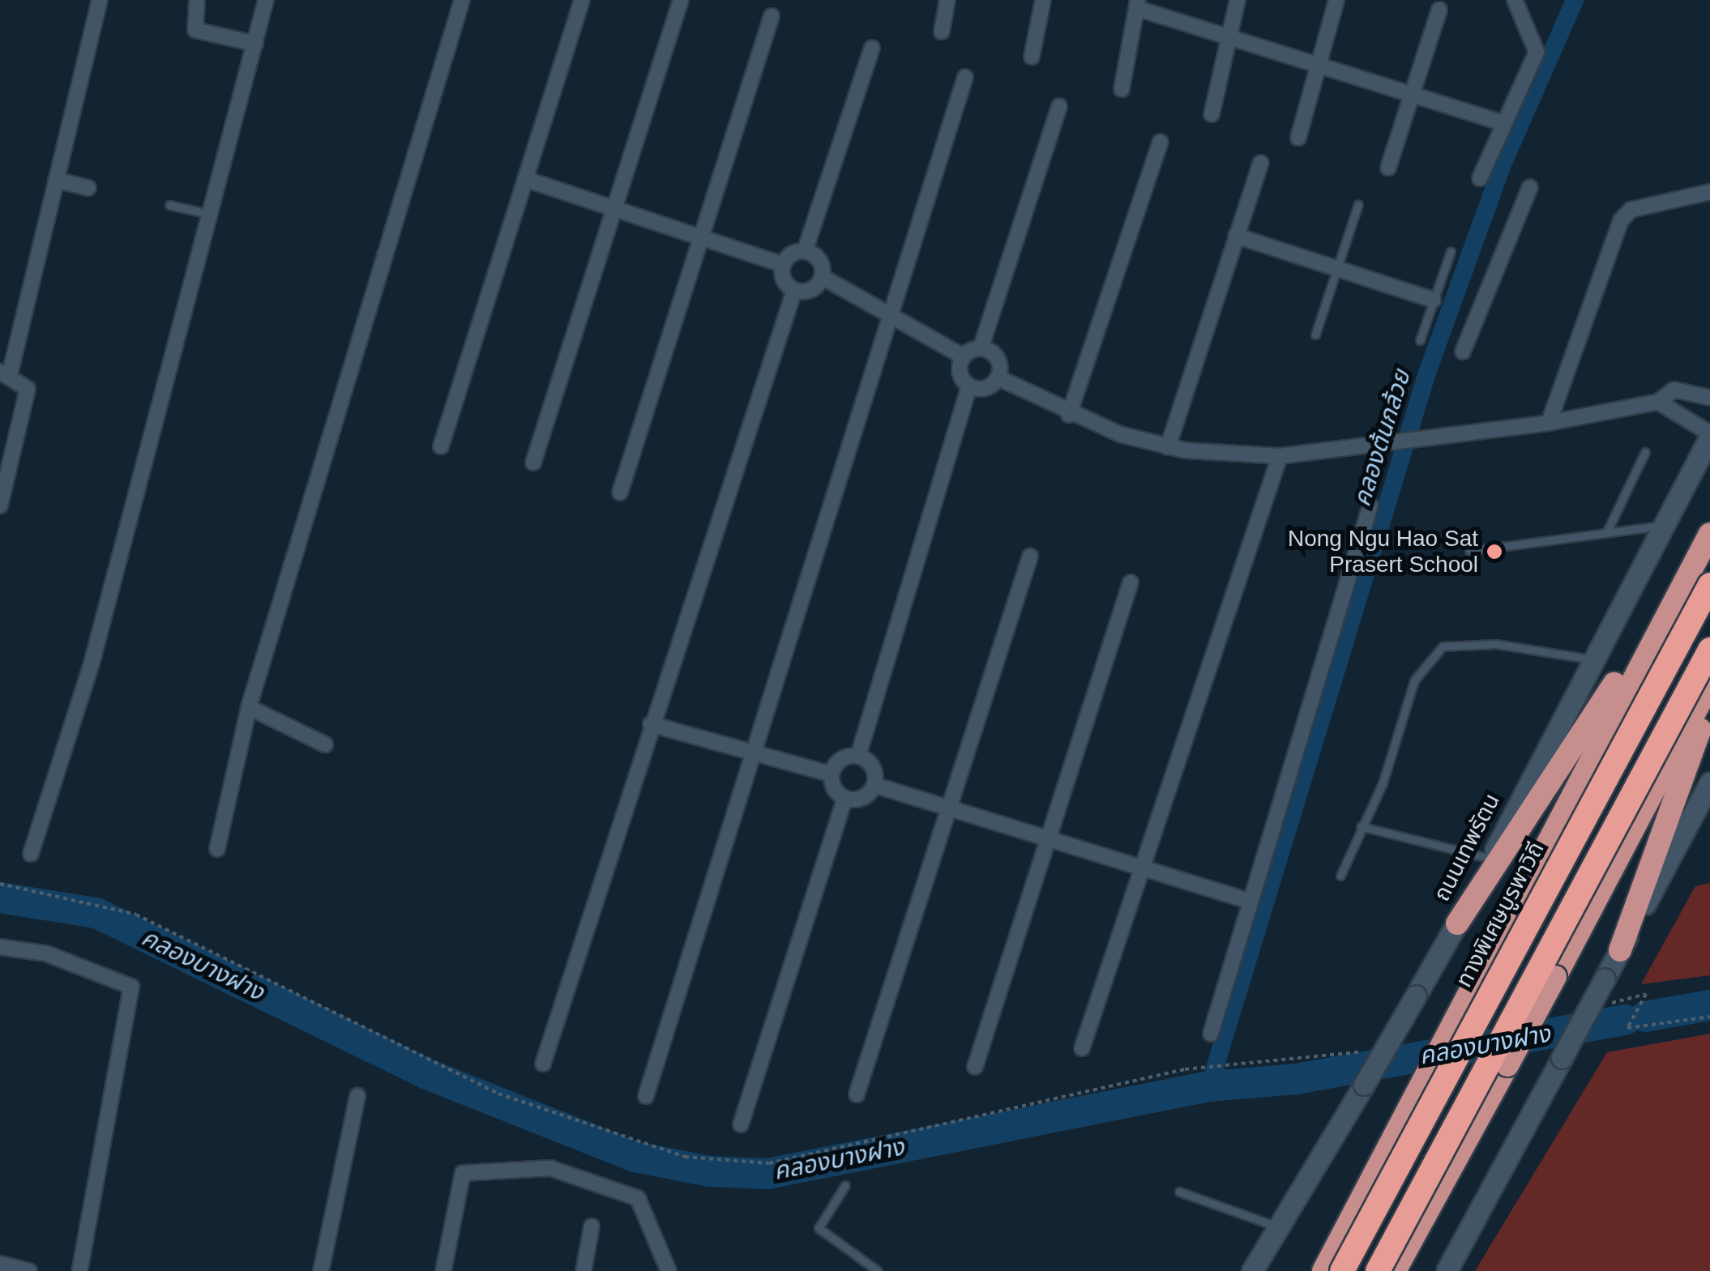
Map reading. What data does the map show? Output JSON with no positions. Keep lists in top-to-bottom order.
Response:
{
  "streets": {
    "highway": ["ทางพิเศษบูรพาวิถี"],
    "main road": ["ถนนเทพรัตน"]
  },
  "water": ["คลองต้นกล้วย", "คลองบางฝาง"],
  "places": ["Nong Ngu Hao Sat Prasert School"]
}
